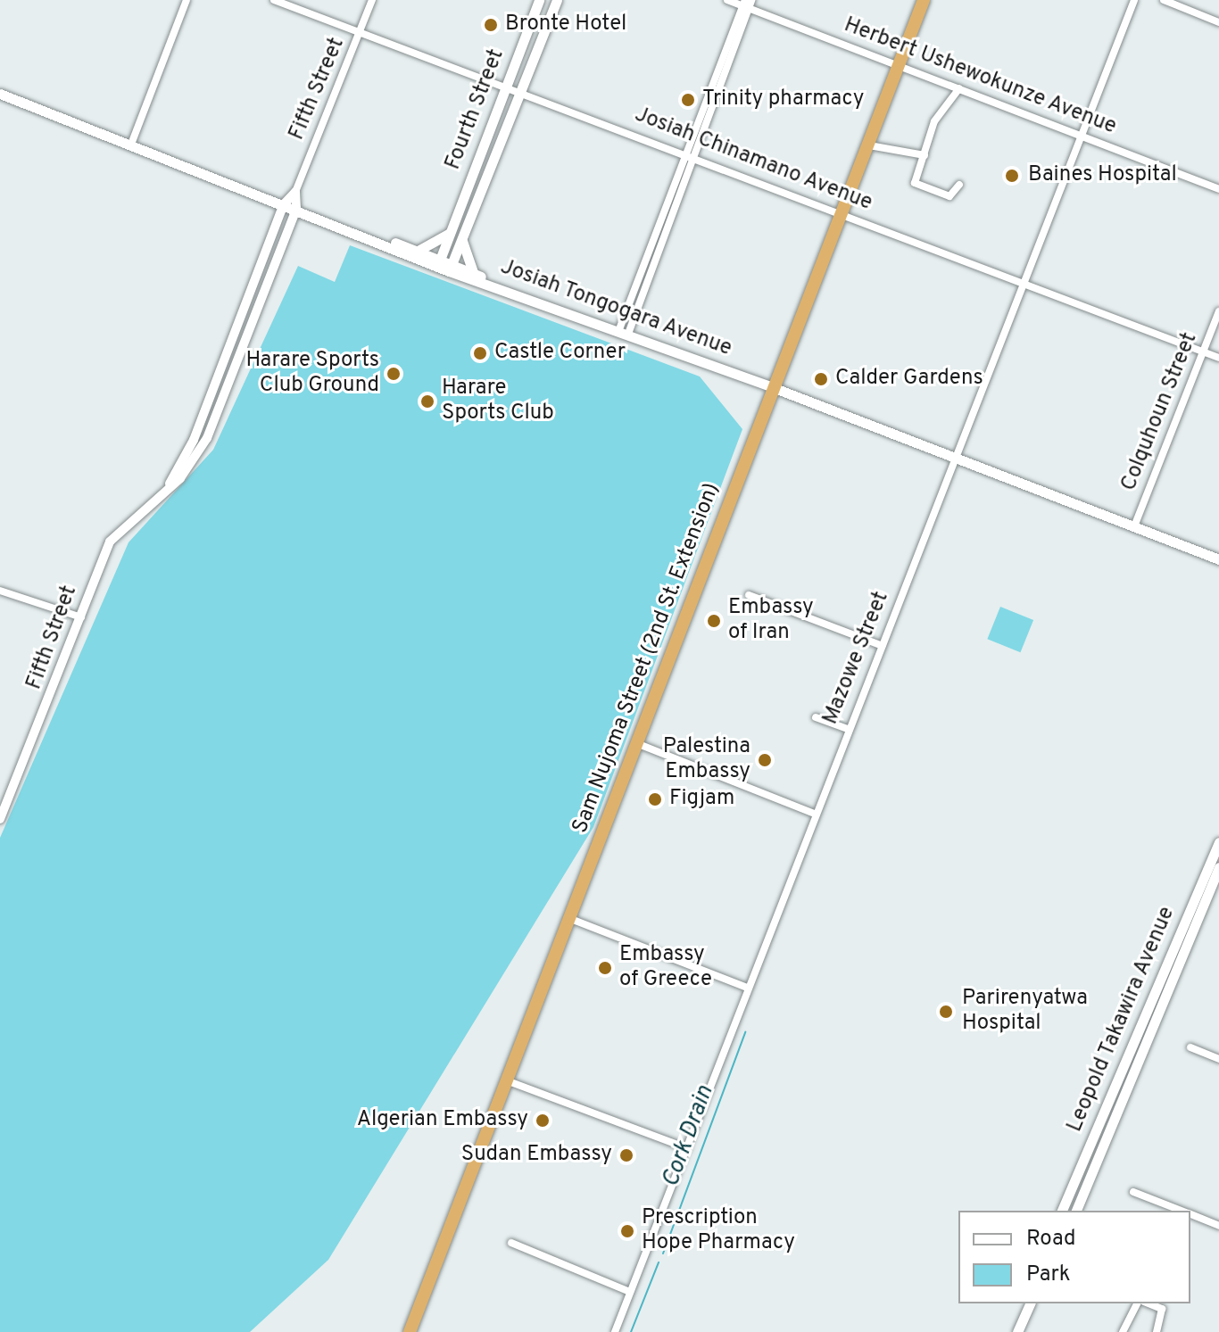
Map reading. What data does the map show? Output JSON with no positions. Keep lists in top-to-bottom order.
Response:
{
  "streets": {
    "highway": ["Sam Nujoma Street (2nd St. Extension)"],
    "main road": ["Fourth Street", "Josiah Tongogara Avenue", "Leopold Takawira Avenue"],
    "street": [
      "Herbert Ushewokunze Avenue",
      "Fifth Street",
      "Josiah Chinamano Avenue",
      "Colquhoun Street",
      "Mazowe Street"
    ]
  },
  "crossings": [
    ["Herbert Ushewokunze Avenue", "Sam Nujoma Street (2nd St. Extension)"],
    ["Herbert Ushewokunze Avenue", "Mazowe Street"],
    ["Fifth Street", "Josiah Chinamano Avenue"],
    ["Fourth Street", "Josiah Chinamano Avenue"],
    ["Josiah Chinamano Avenue", "Colquhoun Street"],
    ["Josiah Chinamano Avenue", "Sam Nujoma Street (2nd St. Extension)"],
    ["Josiah Chinamano Avenue", "Mazowe Street"],
    ["Josiah Tongogara Avenue", "Colquhoun Street"],
    ["Josiah Tongogara Avenue", "Sam Nujoma Street (2nd St. Extension)"],
    ["Josiah Tongogara Avenue", "Mazowe Street"]
  ],
  "water": ["Cork Drain"],
  "places": [
    "Bronte Hotel",
    "Trinity pharmacy",
    "Baines Hospital",
    "Castle Corner",
    "Harare Sports Club Ground",
    "Calder Gardens",
    "Harare Sports Club",
    "Embassy of Iran",
    "Palestina Embassy",
    "Figjam",
    "Embassy of Greece",
    "Parirenyatwa Hospital",
    "Algerian Embassy",
    "Sudan Embassy",
    "Prescription Hope Pharmacy"
  ],
  "legend": ["Road", "Park"]
}
